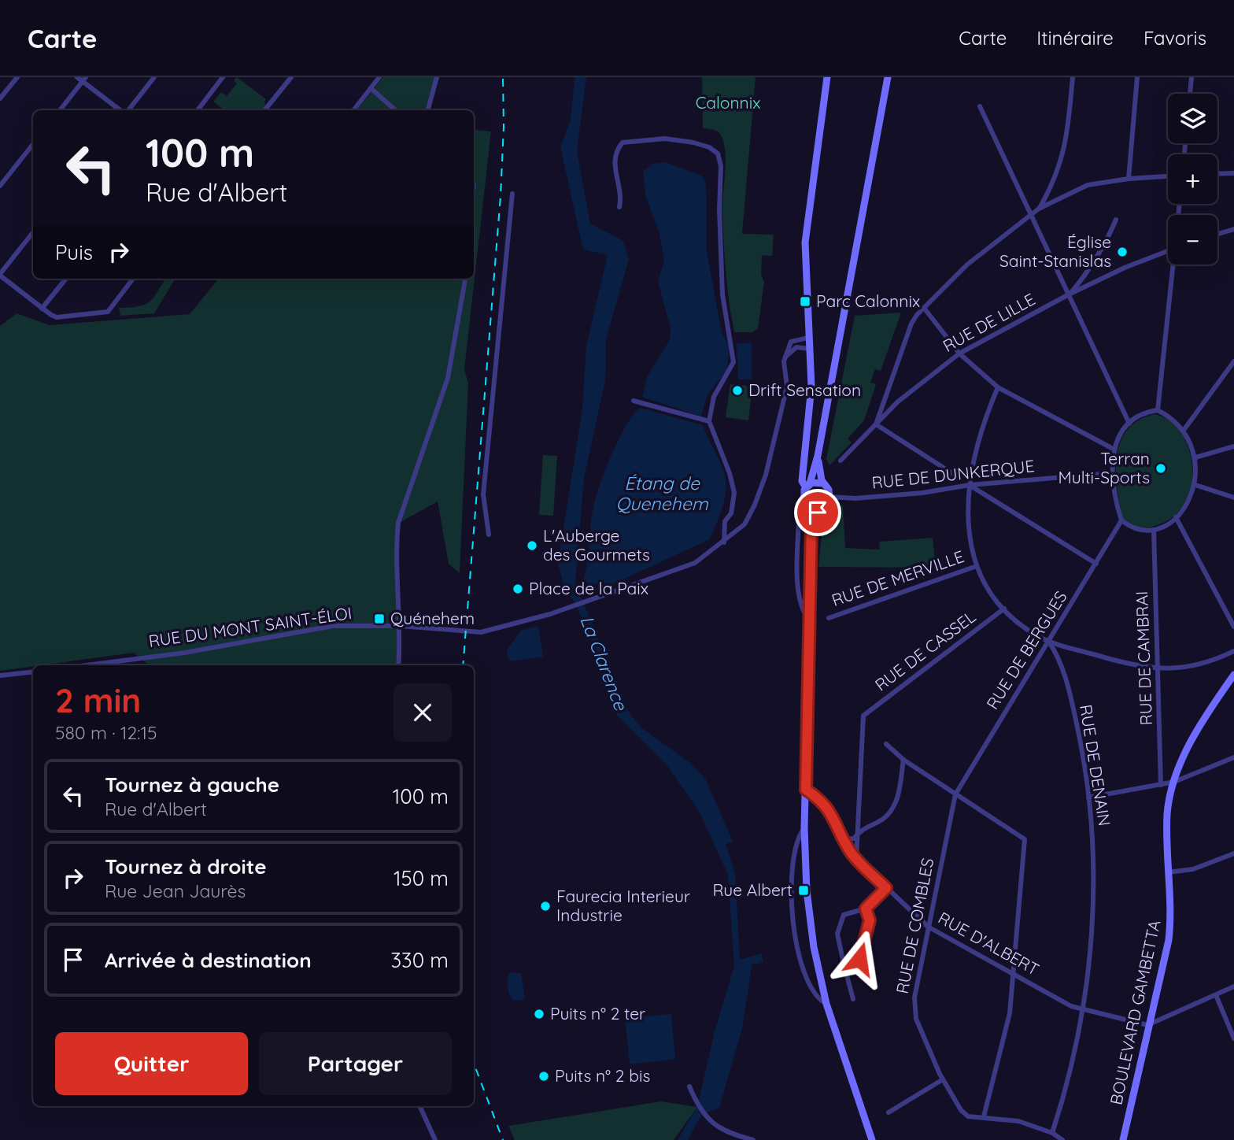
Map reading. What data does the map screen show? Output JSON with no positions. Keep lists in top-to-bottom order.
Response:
{
  "streets": {
    "main road": ["BOULEVARD GAMBETTA"],
    "street": [
      "RUE DE LILLE",
      "RUE DE DUNKERQUE",
      "RUE DE MERVILLE",
      "RUE DU MONT SAINT-ÉLOI",
      "RUE DE BERGUES",
      "RUE DE CASSEL",
      "RUE DE CAMBRAI",
      "RUE DE DENAIN",
      "RUE DE COMBLES",
      "RUE D'ALBERT"
    ]
  },
  "crossings": [
    ["RUE DE DUNKERQUE", "RUE DE BERGUES"],
    ["RUE DE DUNKERQUE", "RUE DE CAMBRAI"],
    ["RUE DE BERGUES", "RUE DE CAMBRAI"],
    ["RUE DE BERGUES", "RUE DE DENAIN"],
    ["RUE DE BERGUES", "RUE DE COMBLES"],
    ["RUE DE DENAIN", "RUE D'ALBERT"],
    ["RUE DE COMBLES", "RUE D'ALBERT"],
    ["RUE D'ALBERT", "BOULEVARD GAMBETTA"]
  ],
  "water": ["Étang de Quenehem", "La Clarence"],
  "parks": ["Calonnix"],
  "places": {
    "other": [
      "Église Saint-Stanislas",
      "Drift Sensation",
      "Terran Multi-Sports",
      "L'Auberge des Gourmets",
      "Place de la Paix",
      "Faurecia Interieur Industrie",
      "Puits n° 2 ter",
      "Puits n° 2 bis"
    ],
    "transit": ["Parc Calonnix", "Quénehem", "Rue Albert"]
  },
  "page": {
    "header": "Carte",
    "nav": ["Carte", "Itinéraire", "Favoris"],
    "map_buttons": ["+", "−"],
    "turn": ["100 m", "Rue d'Albert"],
    "then": "Puis",
    "heading": ["2 min", "580 m · 12:15"],
    "list": [
      {
        "name": "Tournez à gauche",
        "note": "Rue d'Albert",
        "value": "100 m"
      },
      {
        "name": "Tournez à droite",
        "note": "Rue Jean Jaurès",
        "value": "150 m"
      },
      {
        "name": "Arrivée à destination",
        "value": "330 m"
      }
    ],
    "buttons": ["Quitter", "Partager"]
  }
}
